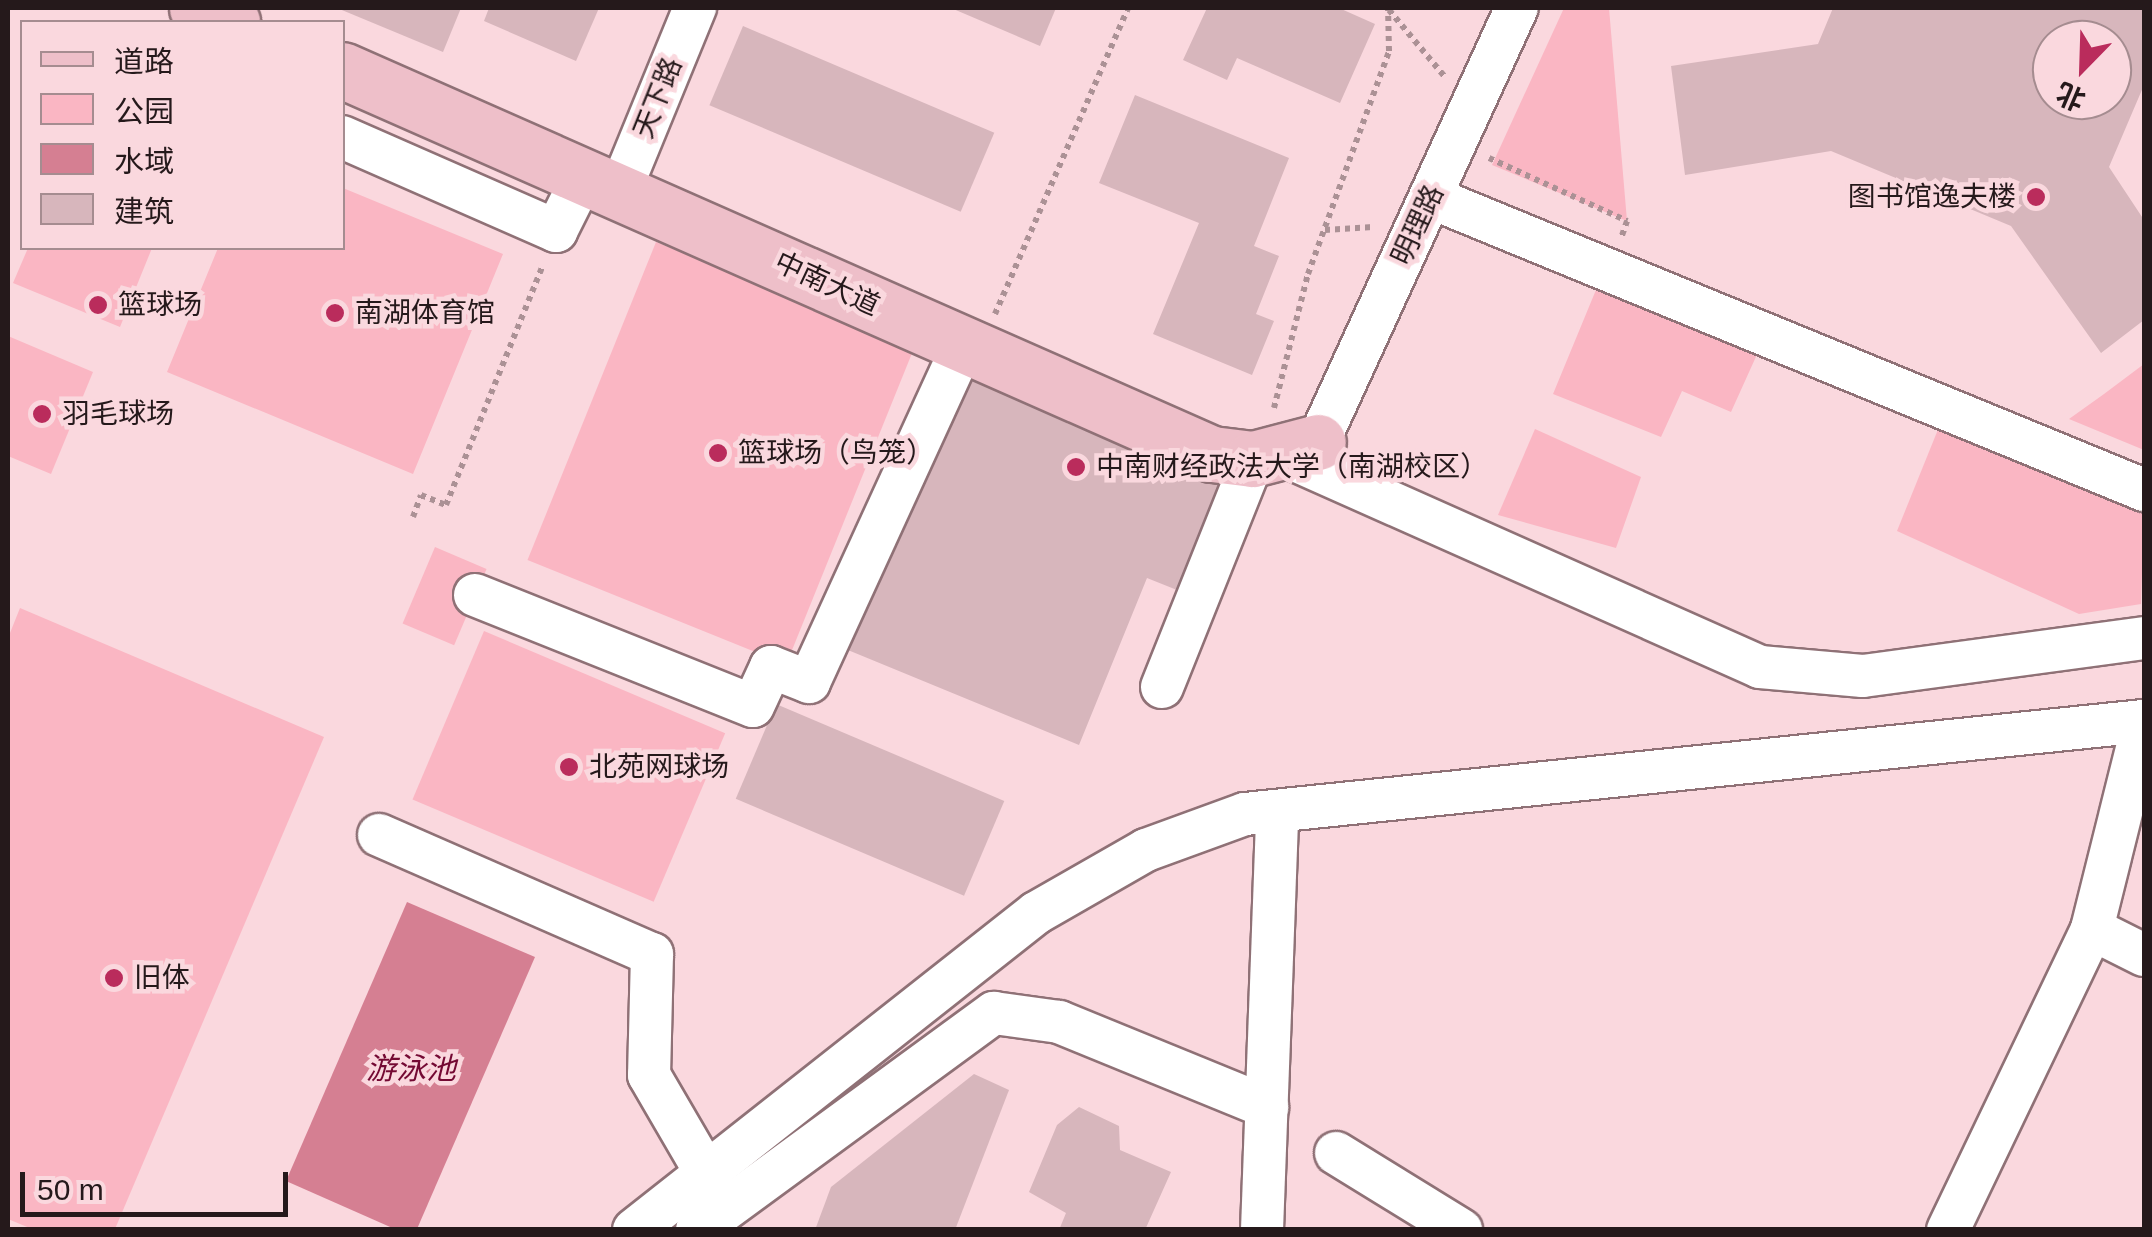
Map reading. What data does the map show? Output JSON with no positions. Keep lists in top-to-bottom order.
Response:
{
  "streets": {
    "main road": ["中南大道"],
    "street": ["天下路", "明理路"]
  },
  "crossings": [
    ["天下路", "中南大道"],
    ["明理路", "中南大道"]
  ],
  "water": ["游泳池"],
  "places": [
    "图书馆逸夫楼",
    "篮球场",
    "南湖体育馆",
    "羽毛球场",
    "篮球场（鸟笼）",
    "中南财经政法大学（南湖校区）",
    "北苑网球场",
    "旧体"
  ],
  "legend": [
    "道路",
    "公园",
    "水域",
    "建筑"
  ],
  "scale_bar": "50 m",
  "north": "bottom left"
}
